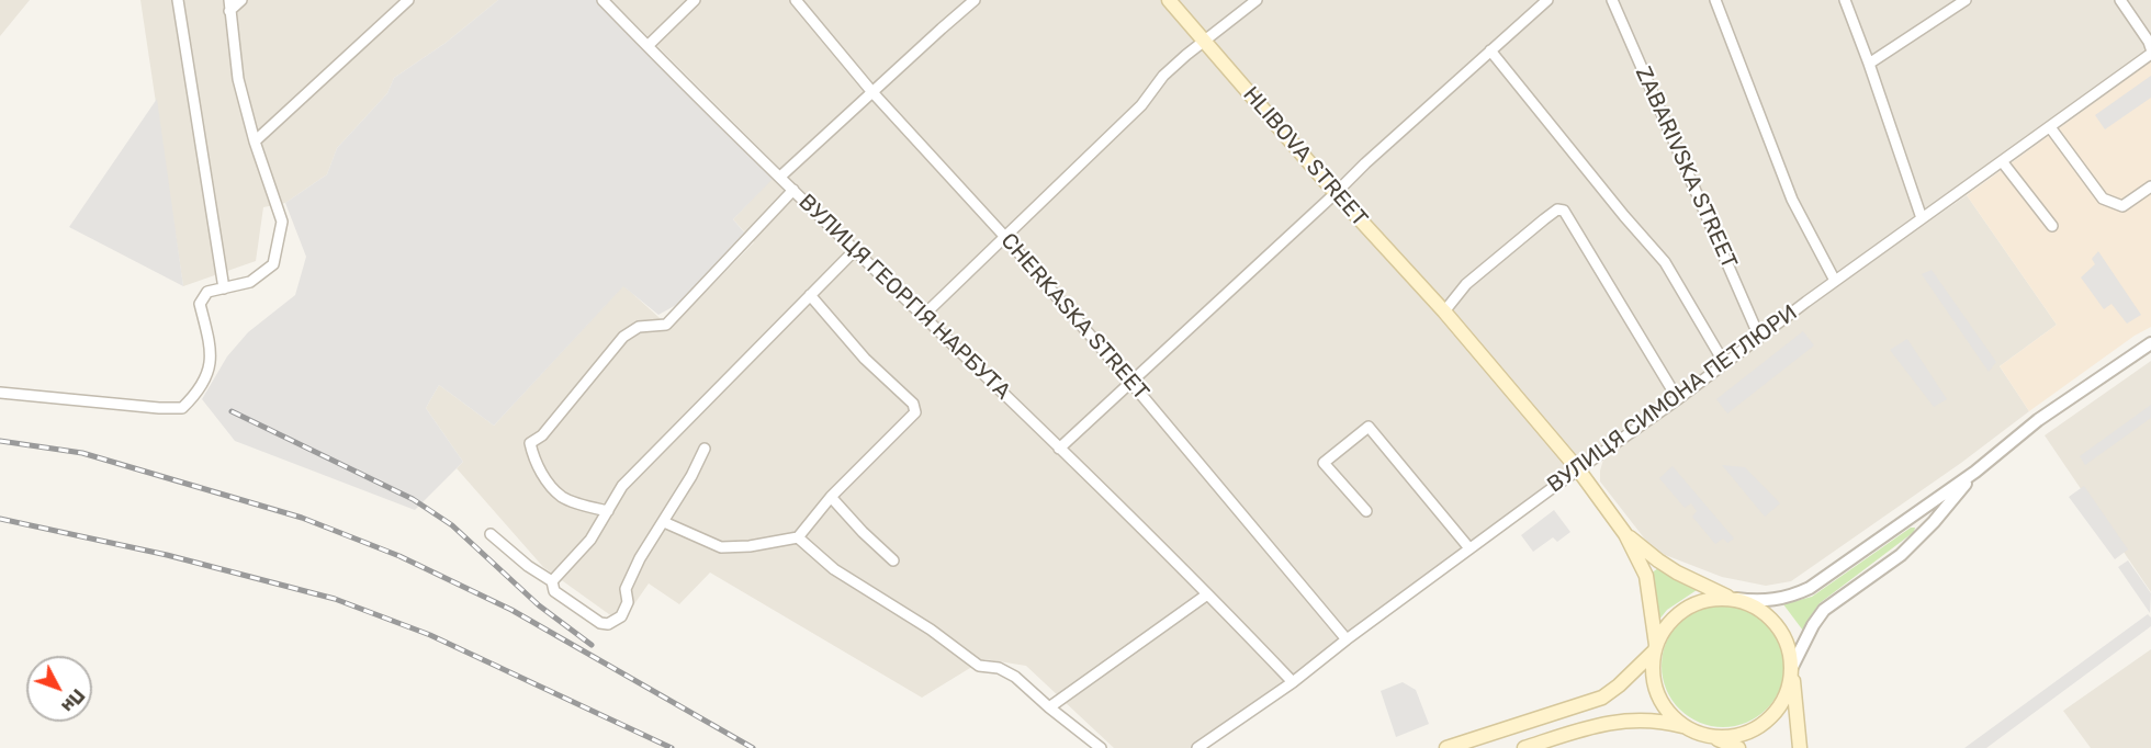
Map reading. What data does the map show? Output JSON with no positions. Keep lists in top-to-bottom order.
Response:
{
  "streets": {
    "main road": ["HLIBOVA STREET"],
    "street": [
      "ZABARIVSKA STREET",
      "ВУЛИЦЯ ГЕОРГІЯ НАРБУТА",
      "CHERKASKA STREET",
      "ВУЛИЦЯ СИМОНА ПЕТЛЮРИ"
    ]
  },
  "crossings": [
    ["HLIBOVA STREET", "ВУЛИЦЯ СИМОНА ПЕТЛЮРИ"],
    ["ZABARIVSKA STREET", "ВУЛИЦЯ СИМОНА ПЕТЛЮРИ"],
    ["ВУЛИЦЯ ГЕОРГІЯ НАРБУТА", "ВУЛИЦЯ СИМОНА ПЕТЛЮРИ"],
    ["CHERKASKA STREET", "ВУЛИЦЯ СИМОНА ПЕТЛЮРИ"]
  ],
  "north": "bottom right"
}
